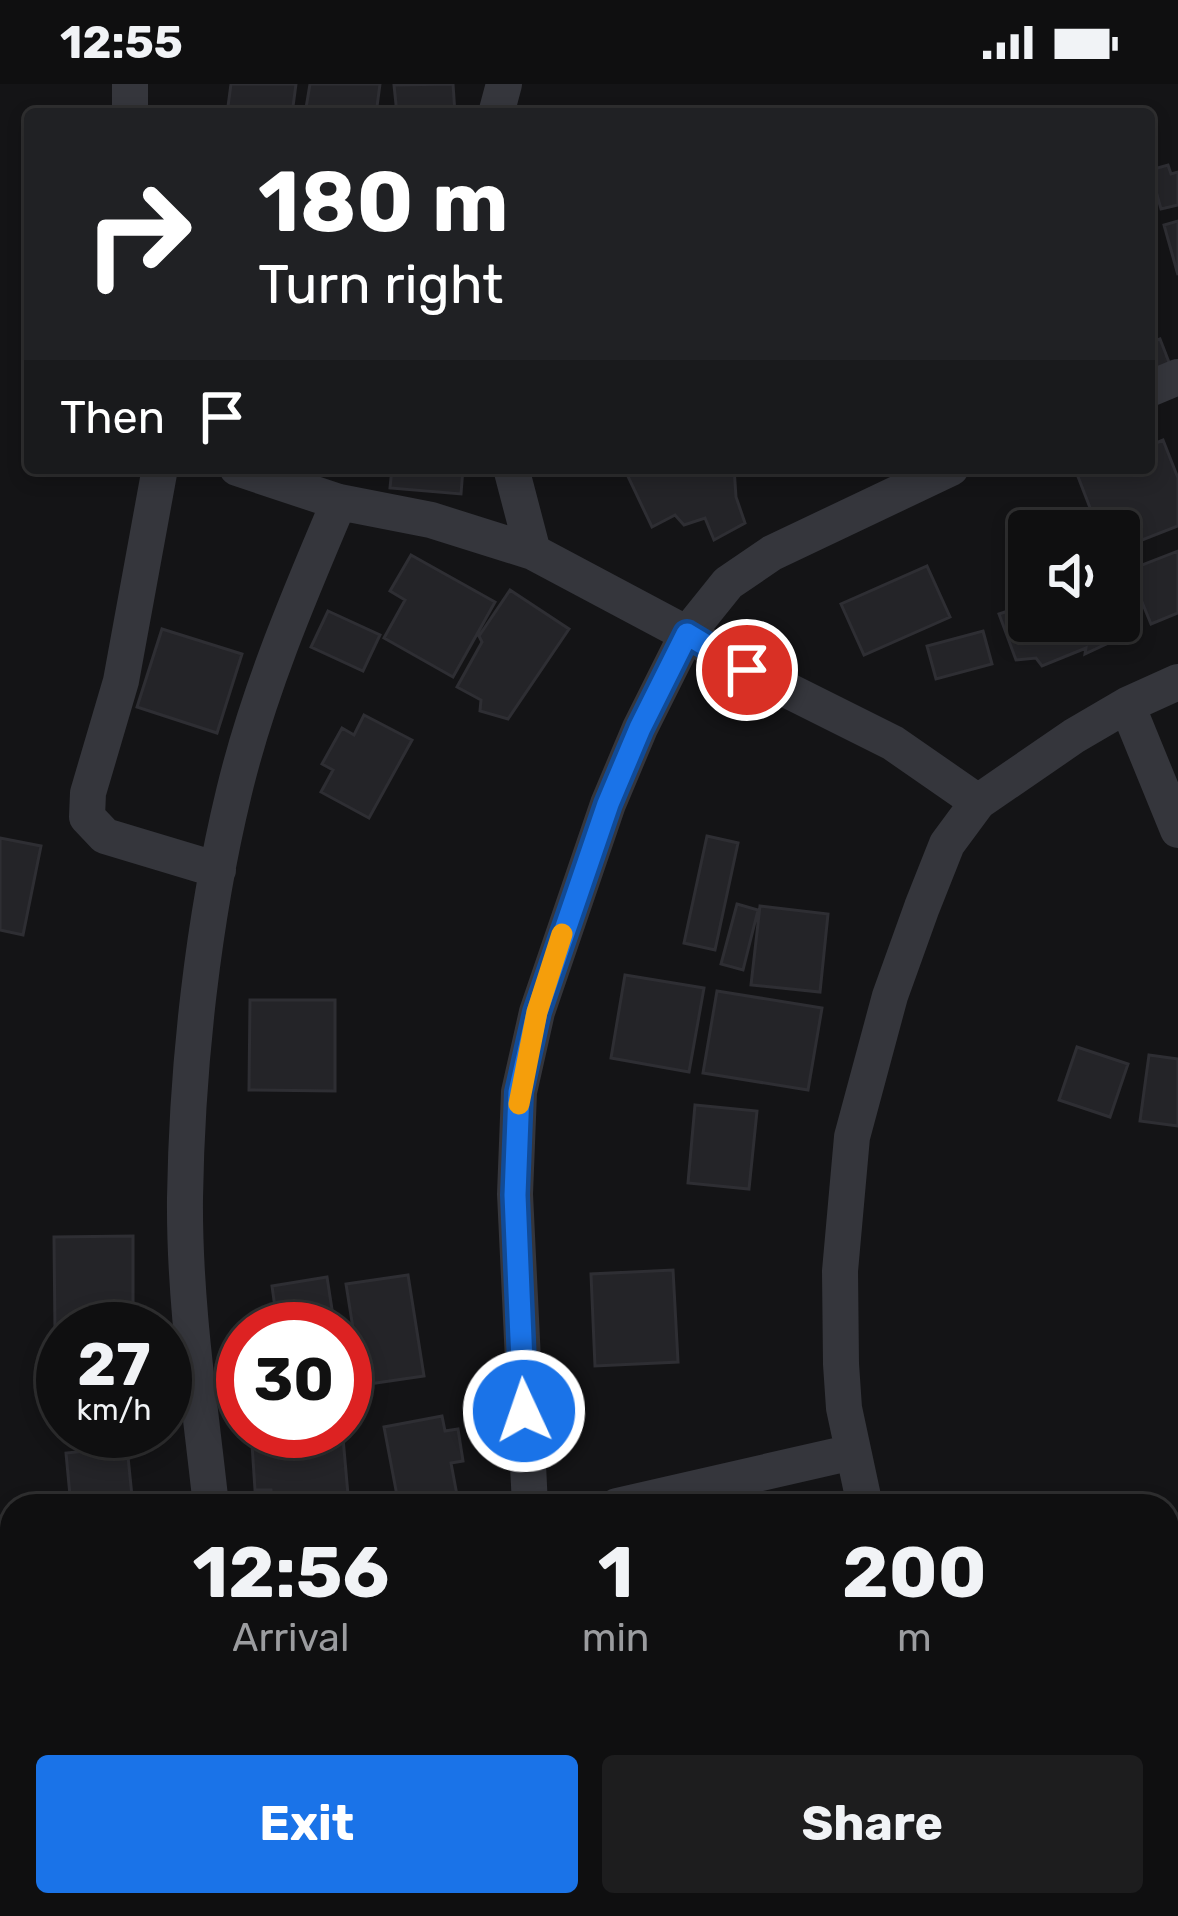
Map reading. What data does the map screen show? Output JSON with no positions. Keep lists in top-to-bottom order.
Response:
{
  "page": {
    "status": "12:55",
    "turn": ["180 m", "Turn right"],
    "then": "Then",
    "speed": "27 km/h",
    "limit": "30",
    "eta": [
      "12:56",
      "Arrival",
      "1",
      "min",
      "200",
      "m"
    ],
    "buttons": ["Exit", "Share"]
  }
}
